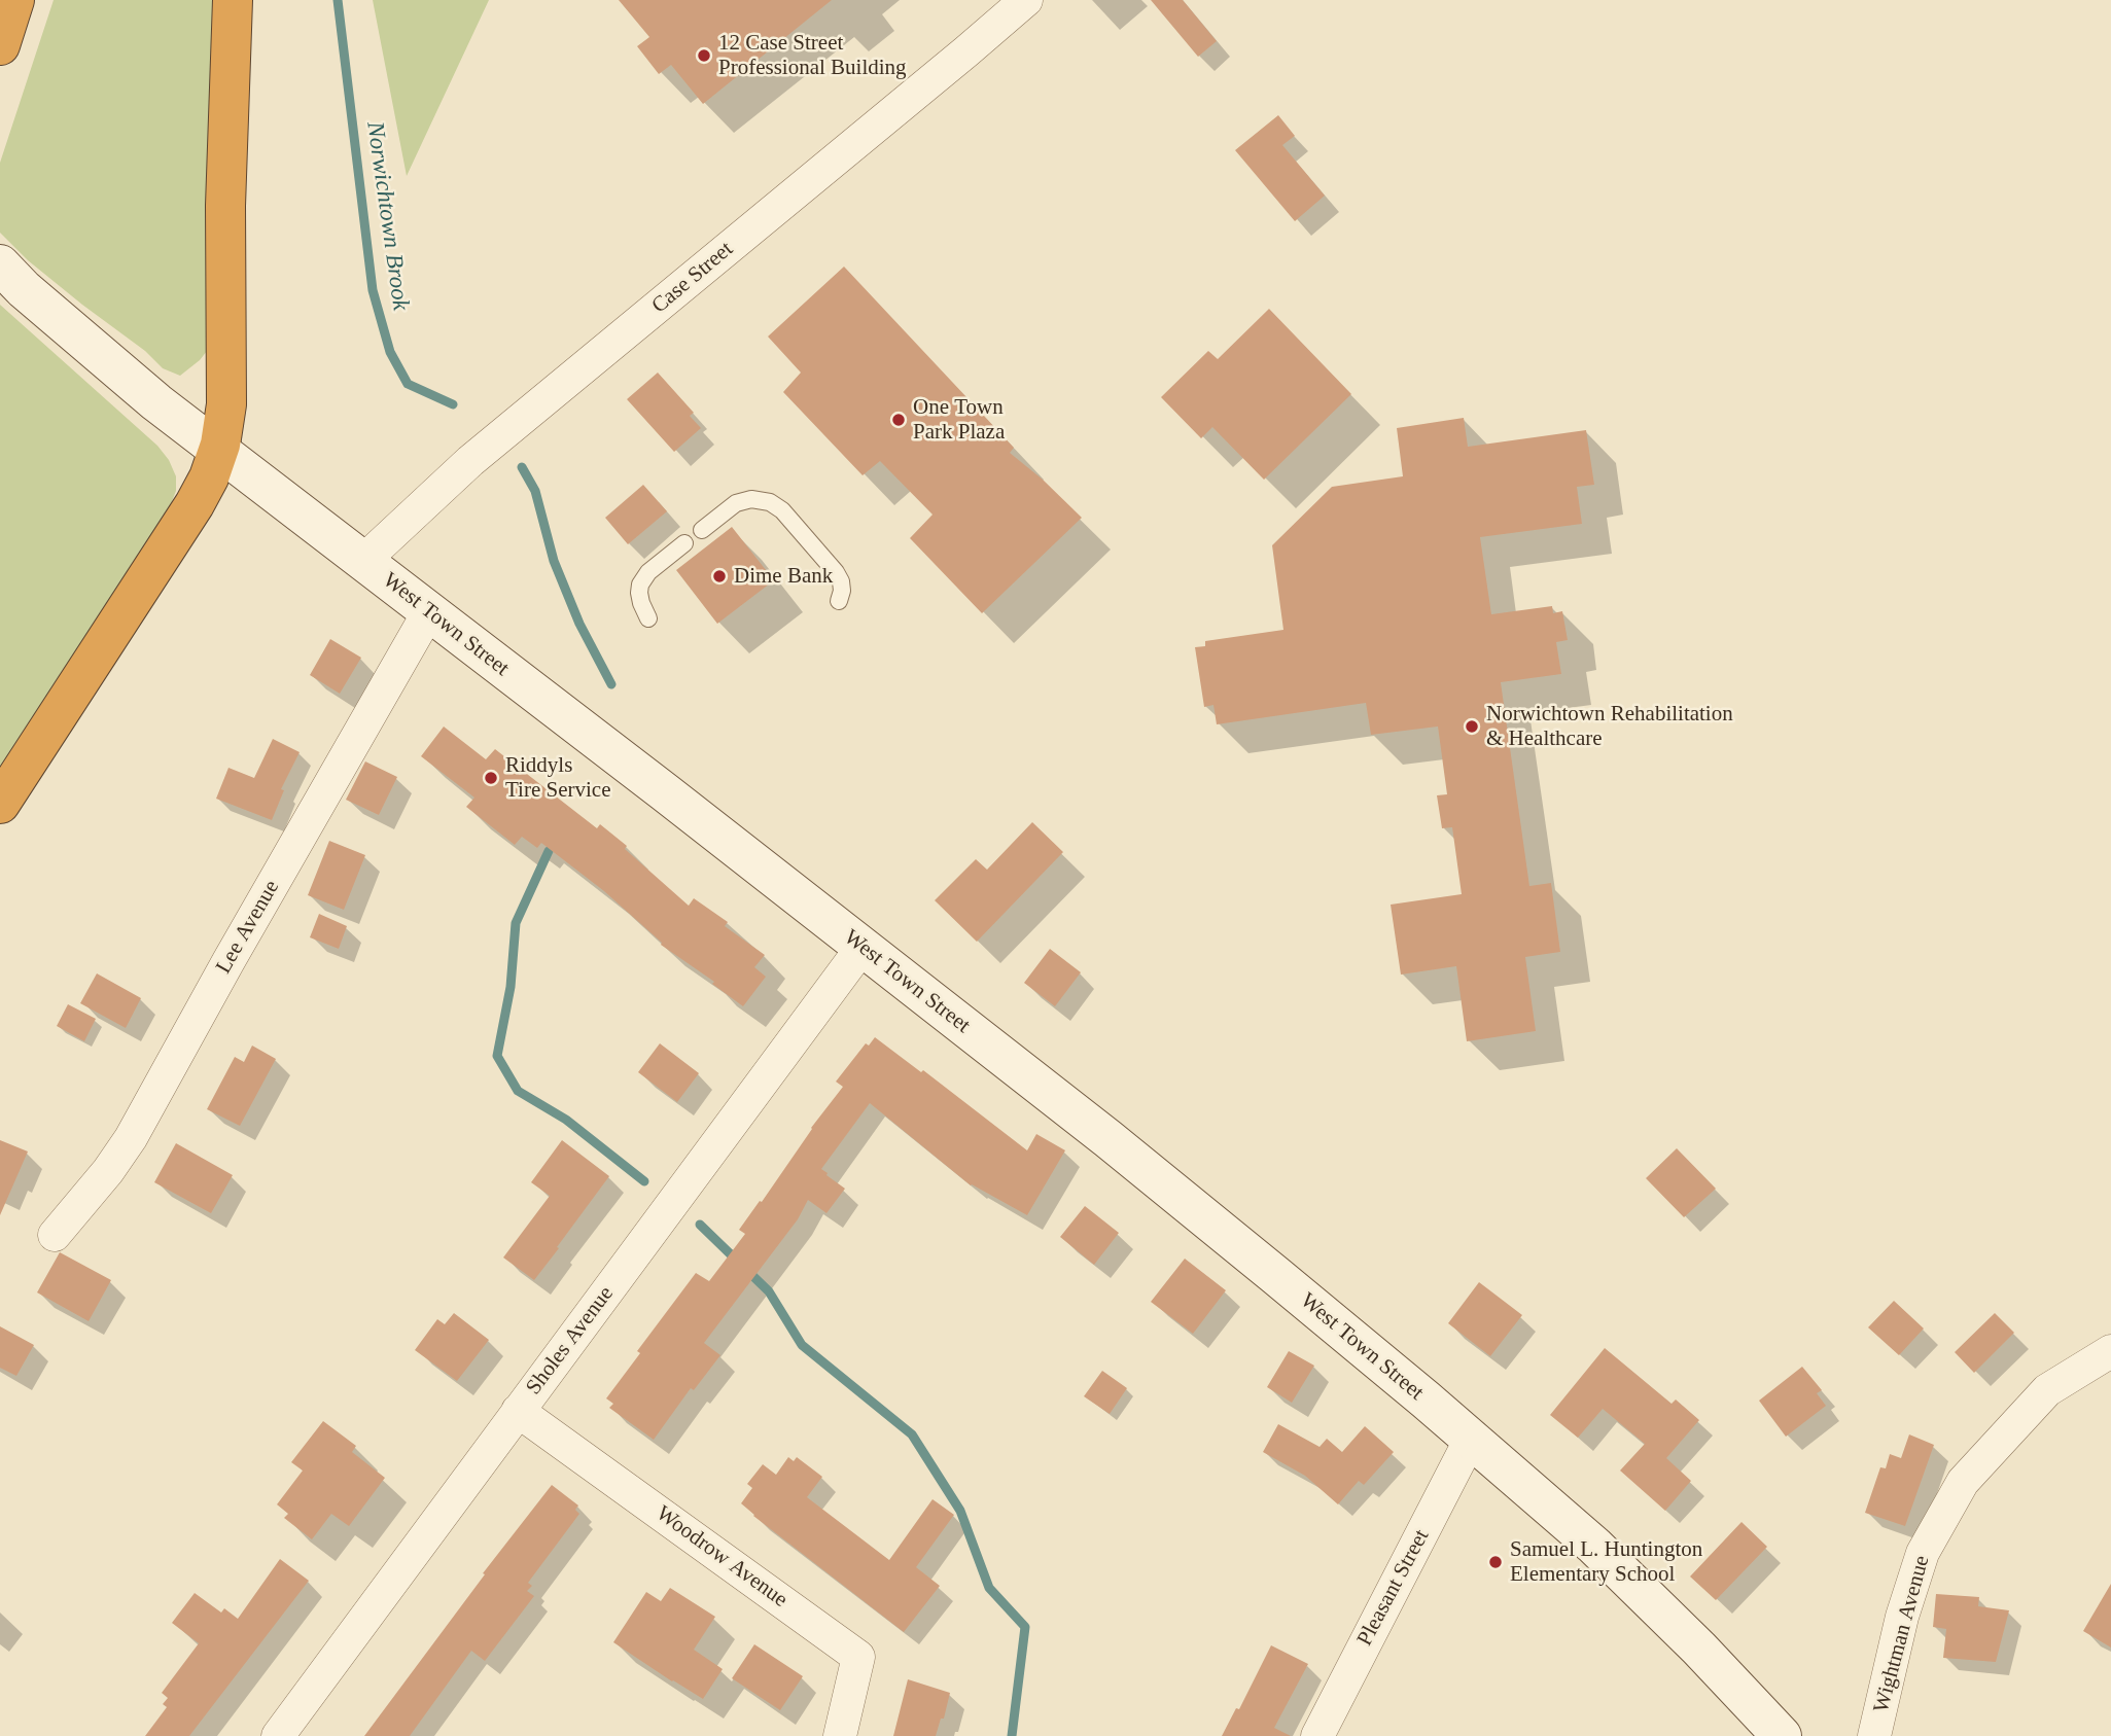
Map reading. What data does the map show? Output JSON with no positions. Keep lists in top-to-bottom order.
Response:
{
  "streets": {
    "main road": ["West Town Street"],
    "street": [
      "Case Street",
      "Lee Avenue",
      "Sholes Avenue",
      "Woodrow Avenue",
      "Pleasant Street",
      "Wightman Avenue"
    ]
  },
  "crossings": [
    ["Case Street", "West Town Street"],
    ["West Town Street", "Lee Avenue"],
    ["West Town Street", "Sholes Avenue"],
    ["West Town Street", "Pleasant Street"],
    ["Sholes Avenue", "Woodrow Avenue"]
  ],
  "water": ["Norwichtown Brook"],
  "places": [
    "12 Case Street Professional Building",
    "One Town Park Plaza",
    "Dime Bank",
    "Norwichtown Rehabilitation & Healthcare",
    "Riddyls Tire Service",
    "Samuel L. Huntington Elementary School"
  ]
}
